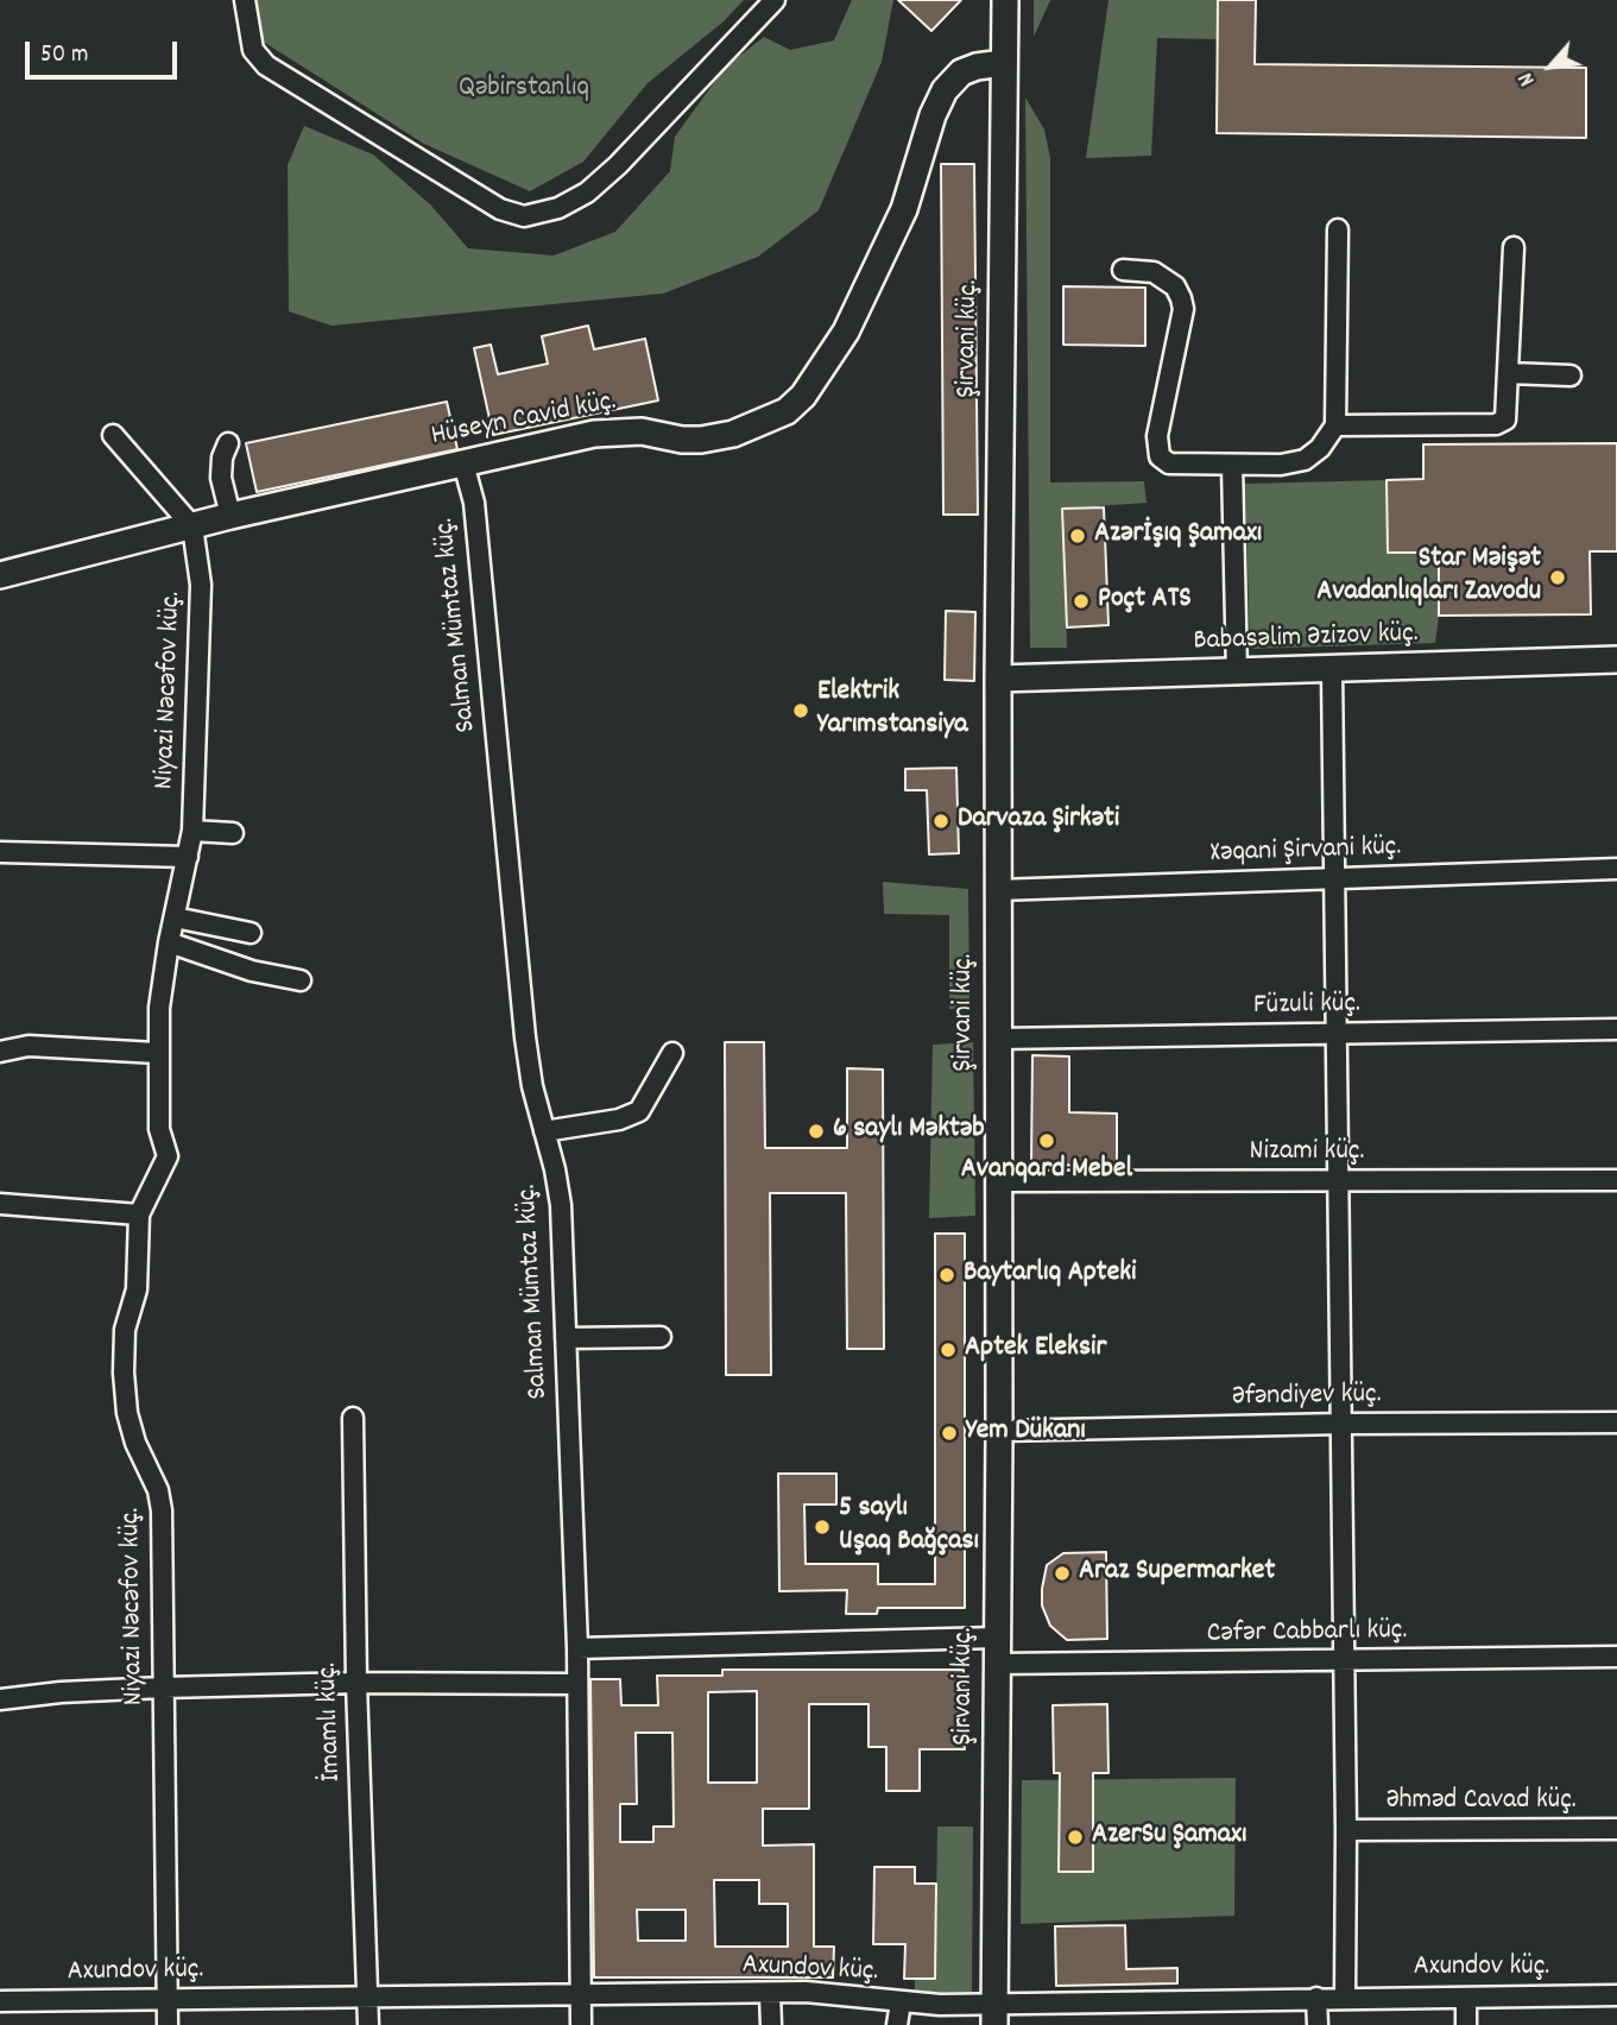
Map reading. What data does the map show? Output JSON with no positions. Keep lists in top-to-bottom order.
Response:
{
  "streets": {
    "main road": ["Şirvani küç.", "Hüseyn Cavid küç.", "Babasəlim Əzizov küç."],
    "street": [
      "Salman Mümtaz küç.",
      "Niyazi Nəcəfov küç.",
      "Xəqani Şirvani küç.",
      "Füzuli küç.",
      "Nizami küç.",
      "Əfəndiyev küç.",
      "Cəfər Cabbarlı küç.",
      "İmamlı küç.",
      "Əhməd Cavad küç.",
      "Axundov küç."
    ]
  },
  "crossings": [
    ["Şirvani küç.", "Hüseyn Cavid küç."],
    ["Şirvani küç.", "Babasəlim Əzizov küç."],
    ["Şirvani küç.", "Xəqani Şirvani küç."],
    ["Şirvani küç.", "Füzuli küç."],
    ["Şirvani küç.", "Nizami küç."],
    ["Şirvani küç.", "Əfəndiyev küç."],
    ["Şirvani küç.", "Cəfər Cabbarlı küç."],
    ["Şirvani küç.", "Axundov küç."],
    ["Hüseyn Cavid küç.", "Salman Mümtaz küç."],
    ["Hüseyn Cavid küç.", "Niyazi Nəcəfov küç."],
    ["Salman Mümtaz küç.", "Axundov küç."],
    ["Niyazi Nəcəfov küç.", "Axundov küç."],
    ["İmamlı küç.", "Axundov küç."]
  ],
  "parks": ["Qəbirstanlıq"],
  "places": [
    "Azərİşıq Şamaxı",
    "Star Məişət Avadanlıqları Zavodu",
    "Poçt ATS",
    "Elektrik Yarımstansiya",
    "Darvaza Şirkəti",
    "6 saylı Məktəb",
    "Avanqard Mebel",
    "Baytarlıq Apteki",
    "Aptek Eleksir",
    "Yem Dükanı",
    "5 saylı Uşaq Bağçası",
    "Araz Supermarket",
    "AzerSu Şamaxı"
  ],
  "scale_bar": "50 m",
  "north": "bottom left"
}
